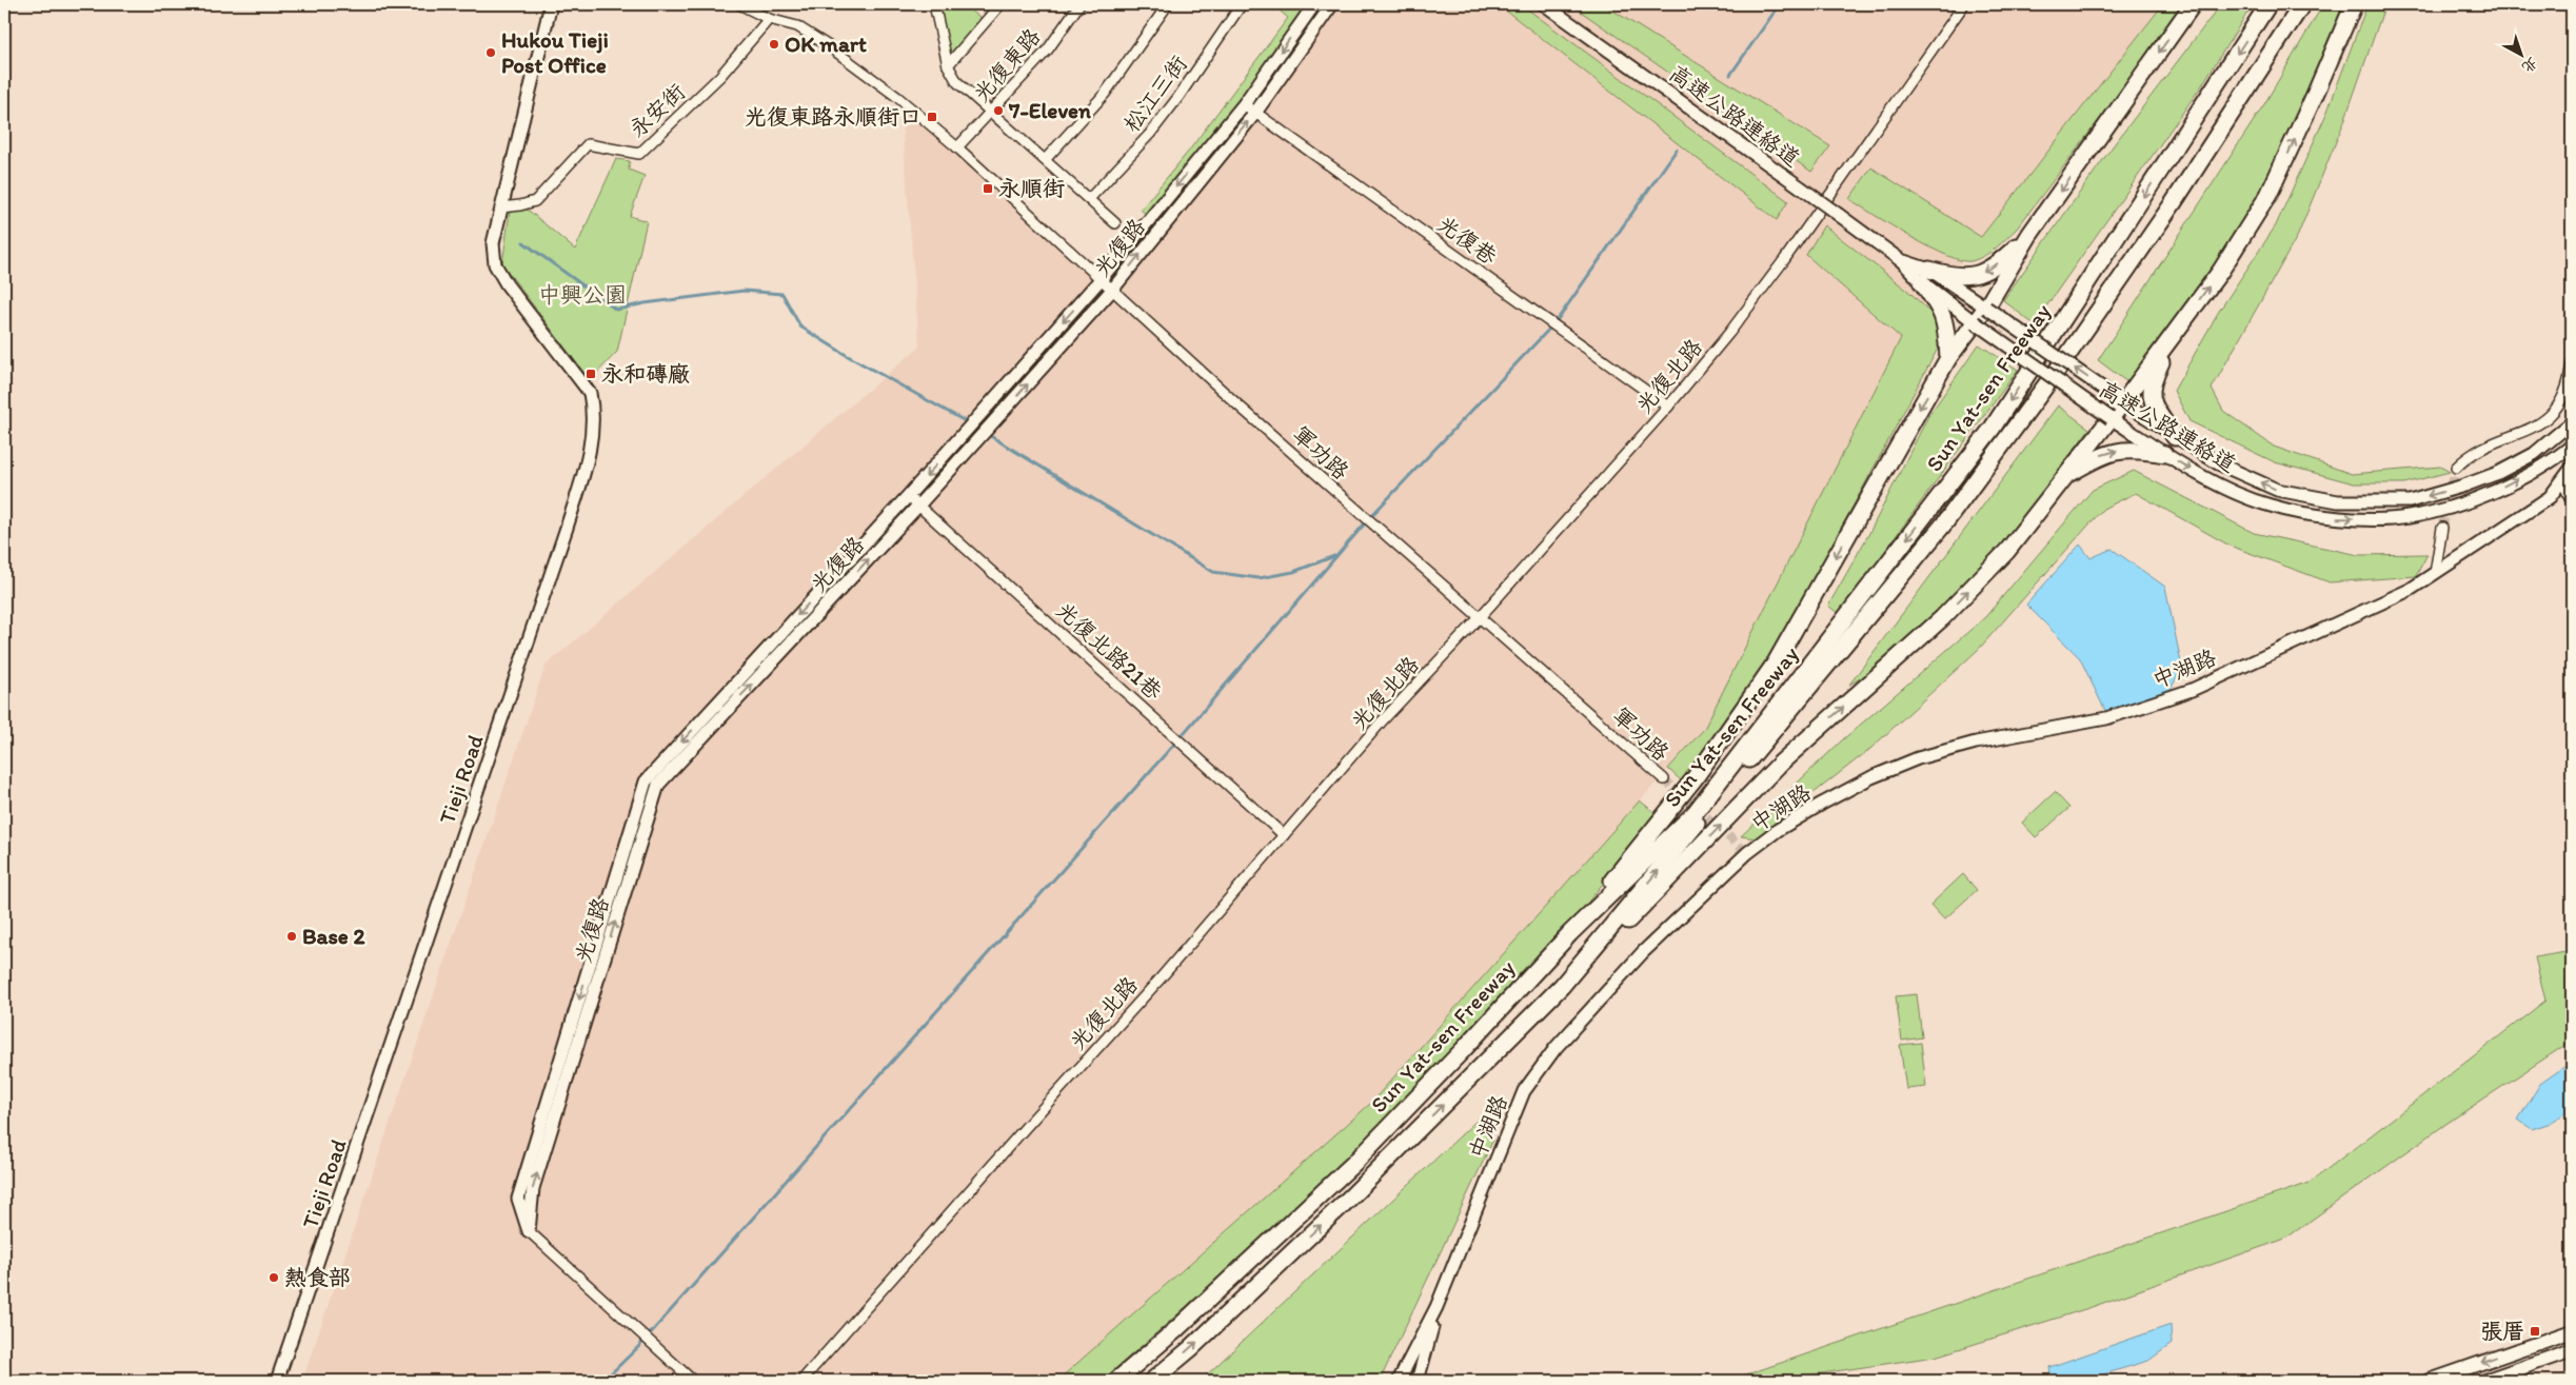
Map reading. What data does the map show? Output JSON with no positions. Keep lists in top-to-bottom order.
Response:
{
  "streets": {
    "highway": ["Sun Yat-sen Freeway"],
    "street": [
      "光復東路",
      "松江三街",
      "永安街",
      "高速公路連絡道",
      "光復巷",
      "光復路",
      "光復北路",
      "軍功路",
      "光復北路21巷",
      "中湖路",
      "Tieji Road"
    ]
  },
  "crossings": [
    ["光復東路", "軍功路"],
    ["永安街", "Tieji Road"],
    ["光復巷", "光復路"],
    ["光復巷", "光復北路"],
    ["光復路", "軍功路"],
    ["光復路", "光復北路21巷"],
    ["光復北路", "軍功路"],
    ["光復北路", "光復北路21巷"]
  ],
  "parks": ["中興公園"],
  "places": {
    "other": [
      "OK mart",
      "Hukou Tieji Post Office",
      "7-Eleven",
      "Base 2",
      "熱食部"
    ],
    "transit": [
      "光復東路永順街口",
      "永順街",
      "永和磚廠",
      "張厝"
    ]
  },
  "north": "bottom right"
}
